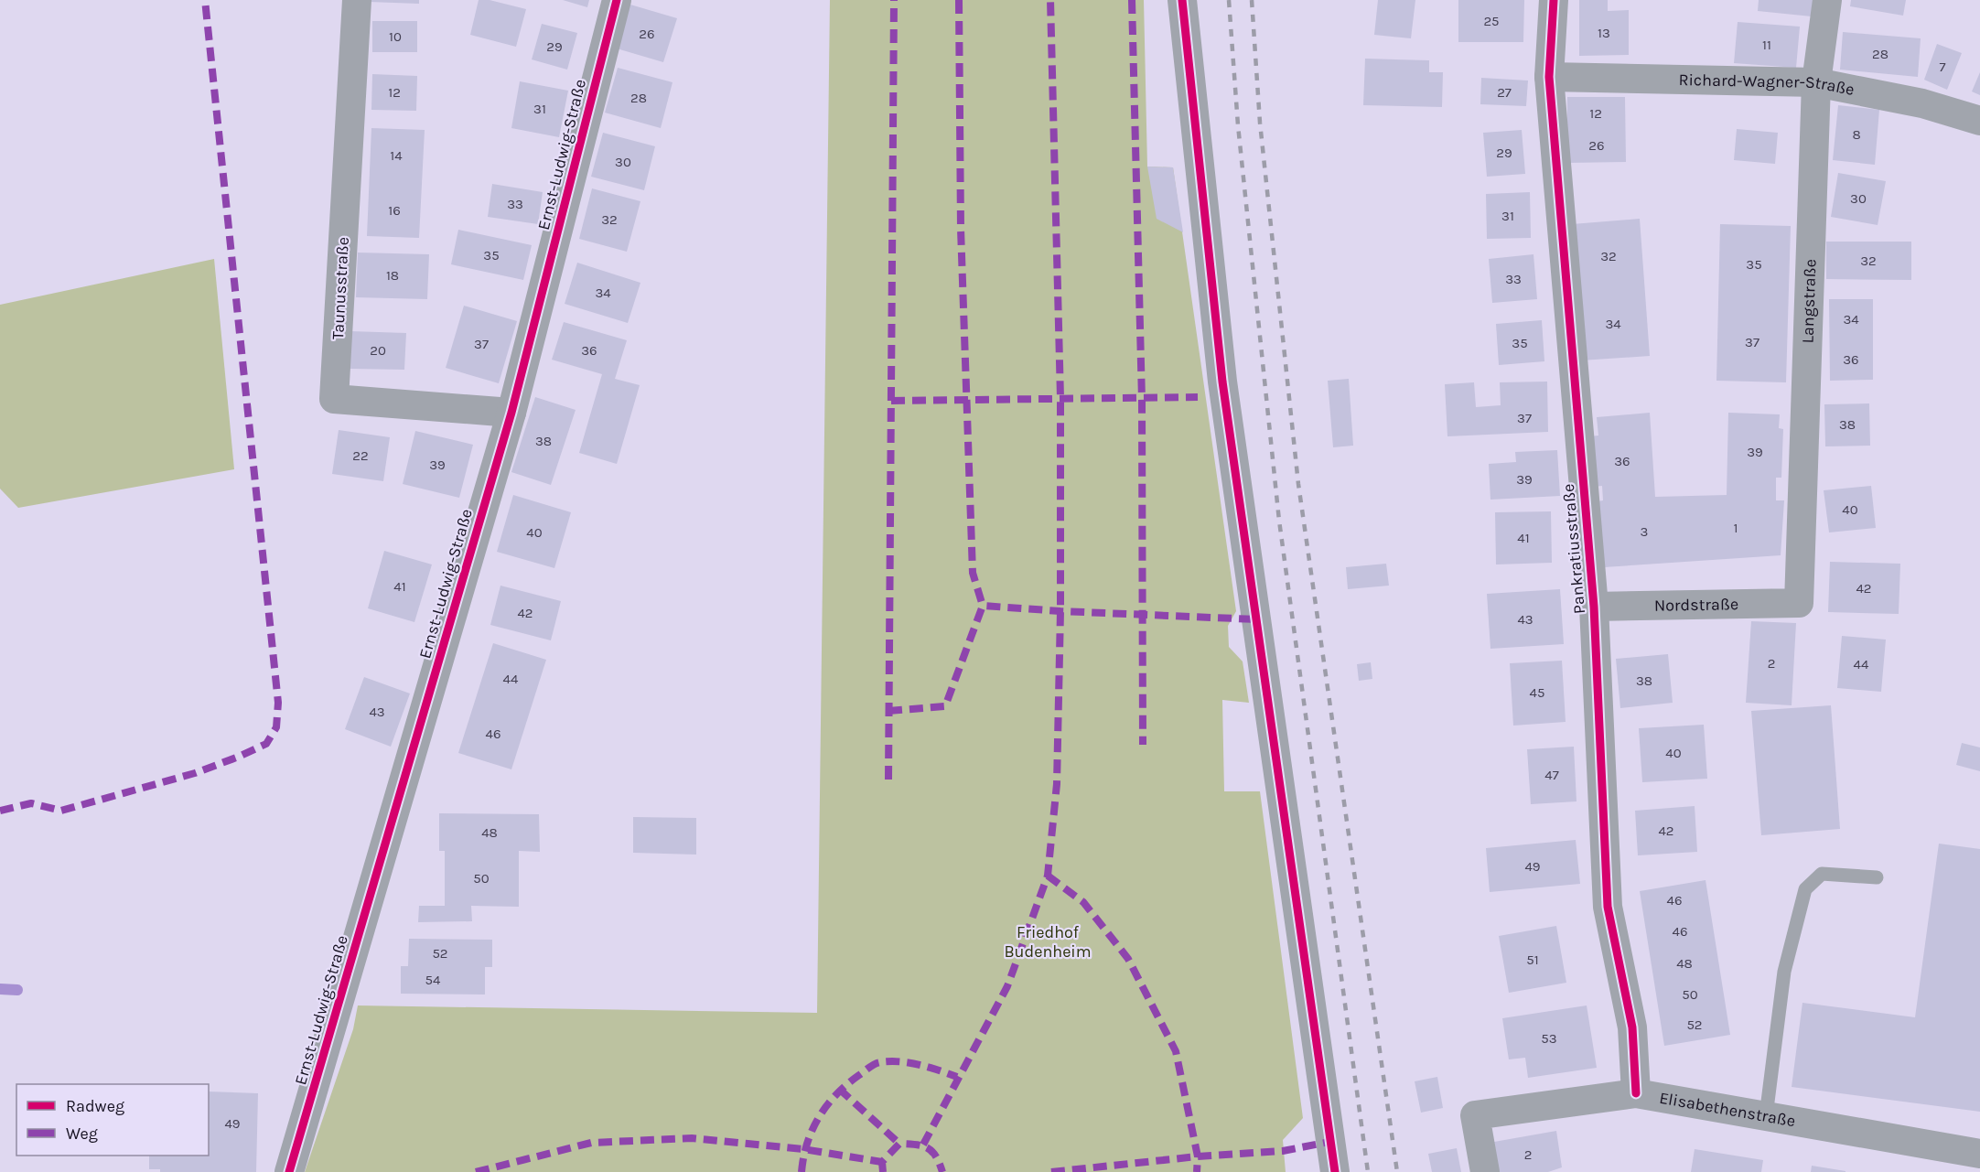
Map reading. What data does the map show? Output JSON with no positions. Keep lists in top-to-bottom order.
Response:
{
  "streets": {
    "street": [
      "Richard-Wagner-Straße",
      "Ernst-Ludwig-Straße",
      "Taunusstraße",
      "Langstraße",
      "Pankratiusstraße",
      "Nordstraße",
      "Elisabethenstraße"
    ]
  },
  "crossings": [
    ["Richard-Wagner-Straße", "Langstraße"],
    ["Richard-Wagner-Straße", "Pankratiusstraße"],
    ["Ernst-Ludwig-Straße", "Taunusstraße"],
    ["Langstraße", "Nordstraße"],
    ["Pankratiusstraße", "Nordstraße"],
    ["Pankratiusstraße", "Elisabethenstraße"]
  ],
  "parks": ["Friedhof Budenheim"],
  "house_numbers": [
    "25",
    "13",
    "26",
    "10",
    "11",
    "29",
    "28",
    "7",
    "12",
    "27",
    "28",
    "31",
    "12",
    "8",
    "26",
    "29",
    "14",
    "30",
    "30",
    "33",
    "16",
    "31",
    "32",
    "35",
    "32",
    "32",
    "35",
    "18",
    "33",
    "34",
    "34",
    "34",
    "37",
    "35",
    "37",
    "20",
    "36",
    "36",
    "37",
    "38",
    "38",
    "39",
    "22",
    "36",
    "39",
    "39",
    "40",
    "1",
    "3",
    "40",
    "41",
    "41",
    "42",
    "42",
    "43",
    "2",
    "44",
    "44",
    "38",
    "45",
    "43",
    "46",
    "40",
    "47",
    "42",
    "48",
    "49",
    "50",
    "46",
    "46",
    "52",
    "51",
    "48",
    "54",
    "50",
    "52",
    "53",
    "49",
    "2"
  ],
  "legend": ["Radweg", "Weg"]
}
